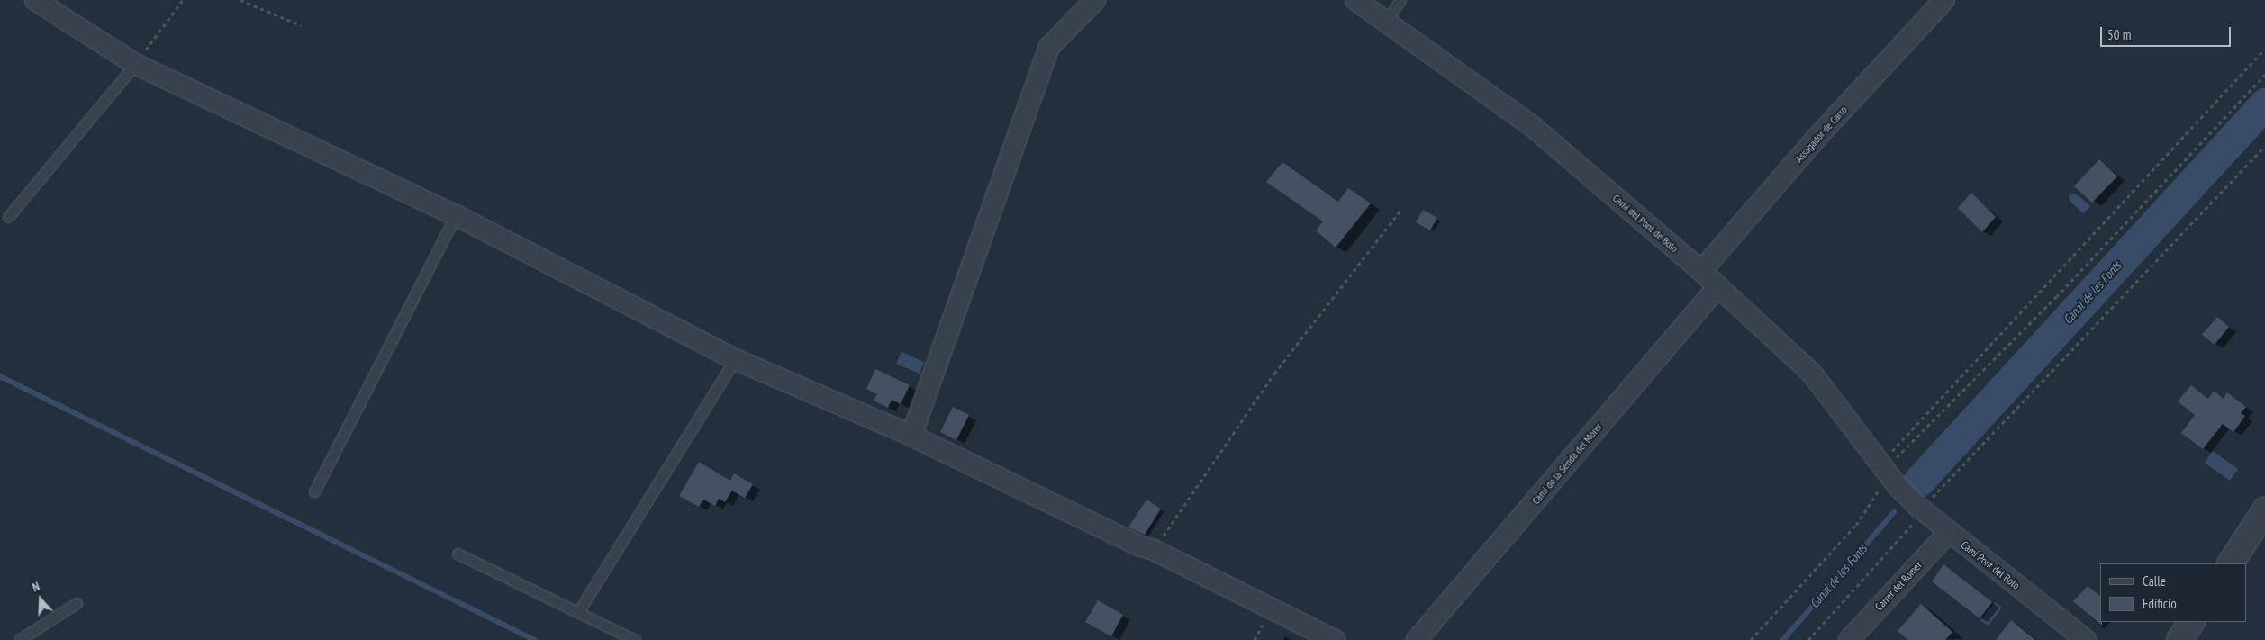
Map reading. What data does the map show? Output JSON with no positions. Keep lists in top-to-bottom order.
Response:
{
  "streets": {
    "street": [
      "Assagador de Carro",
      "Camí del Pont de Bolo",
      "Camí de la Senda del Morer",
      "Camí Pont del Bolo",
      "Carrer del Romer"
    ]
  },
  "crossings": [
    ["Assagador de Carro", "Camí del Pont de Bolo"],
    ["Camí del Pont de Bolo", "Camí de la Senda del Morer"],
    ["Camí del Pont de Bolo", "Camí Pont del Bolo"],
    ["Camí Pont del Bolo", "Carrer del Romer"]
  ],
  "water": ["Canal de les Fonts"],
  "legend": ["Calle", "Edificio"],
  "scale_bar": "50 m",
  "north": "top"
}
